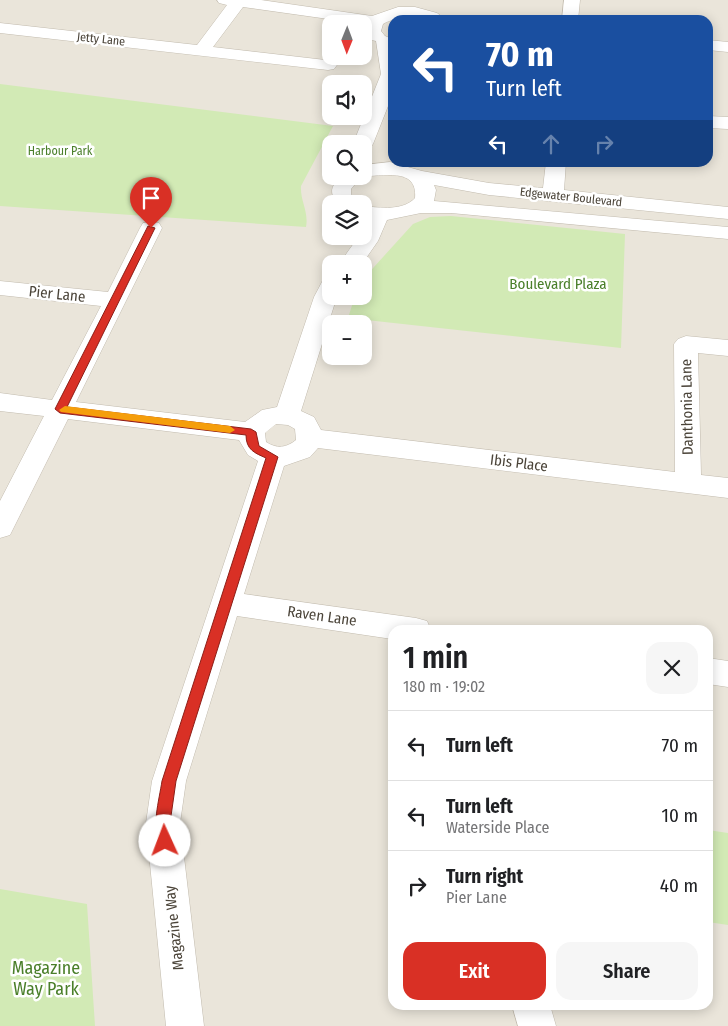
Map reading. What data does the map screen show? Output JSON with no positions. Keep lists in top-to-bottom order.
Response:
{
  "streets": {
    "street": [
      "Jetty Lane",
      "Edgewater Boulevard",
      "Pier Lane",
      "Danthonia Lane",
      "Ibis Place",
      "Raven Lane",
      "Magazine Way"
    ]
  },
  "crossings": [
    ["Danthonia Lane", "Ibis Place"],
    ["Ibis Place", "Magazine Way"],
    ["Raven Lane", "Magazine Way"]
  ],
  "parks": ["Harbour Park", "Boulevard Plaza", "Magazine Way Park"],
  "north": "bottom",
  "page": {
    "map_buttons": ["+", "−"],
    "turn": ["70 m", "Turn left"],
    "heading": ["1 min", "180 m · 19:02"],
    "list": [
      {
        "name": "Turn left",
        "value": "70 m"
      },
      {
        "name": "Turn left",
        "note": "Waterside Place",
        "value": "10 m"
      },
      {
        "name": "Turn right",
        "note": "Pier Lane",
        "value": "40 m"
      }
    ],
    "buttons": ["Exit", "Share"]
  }
}
